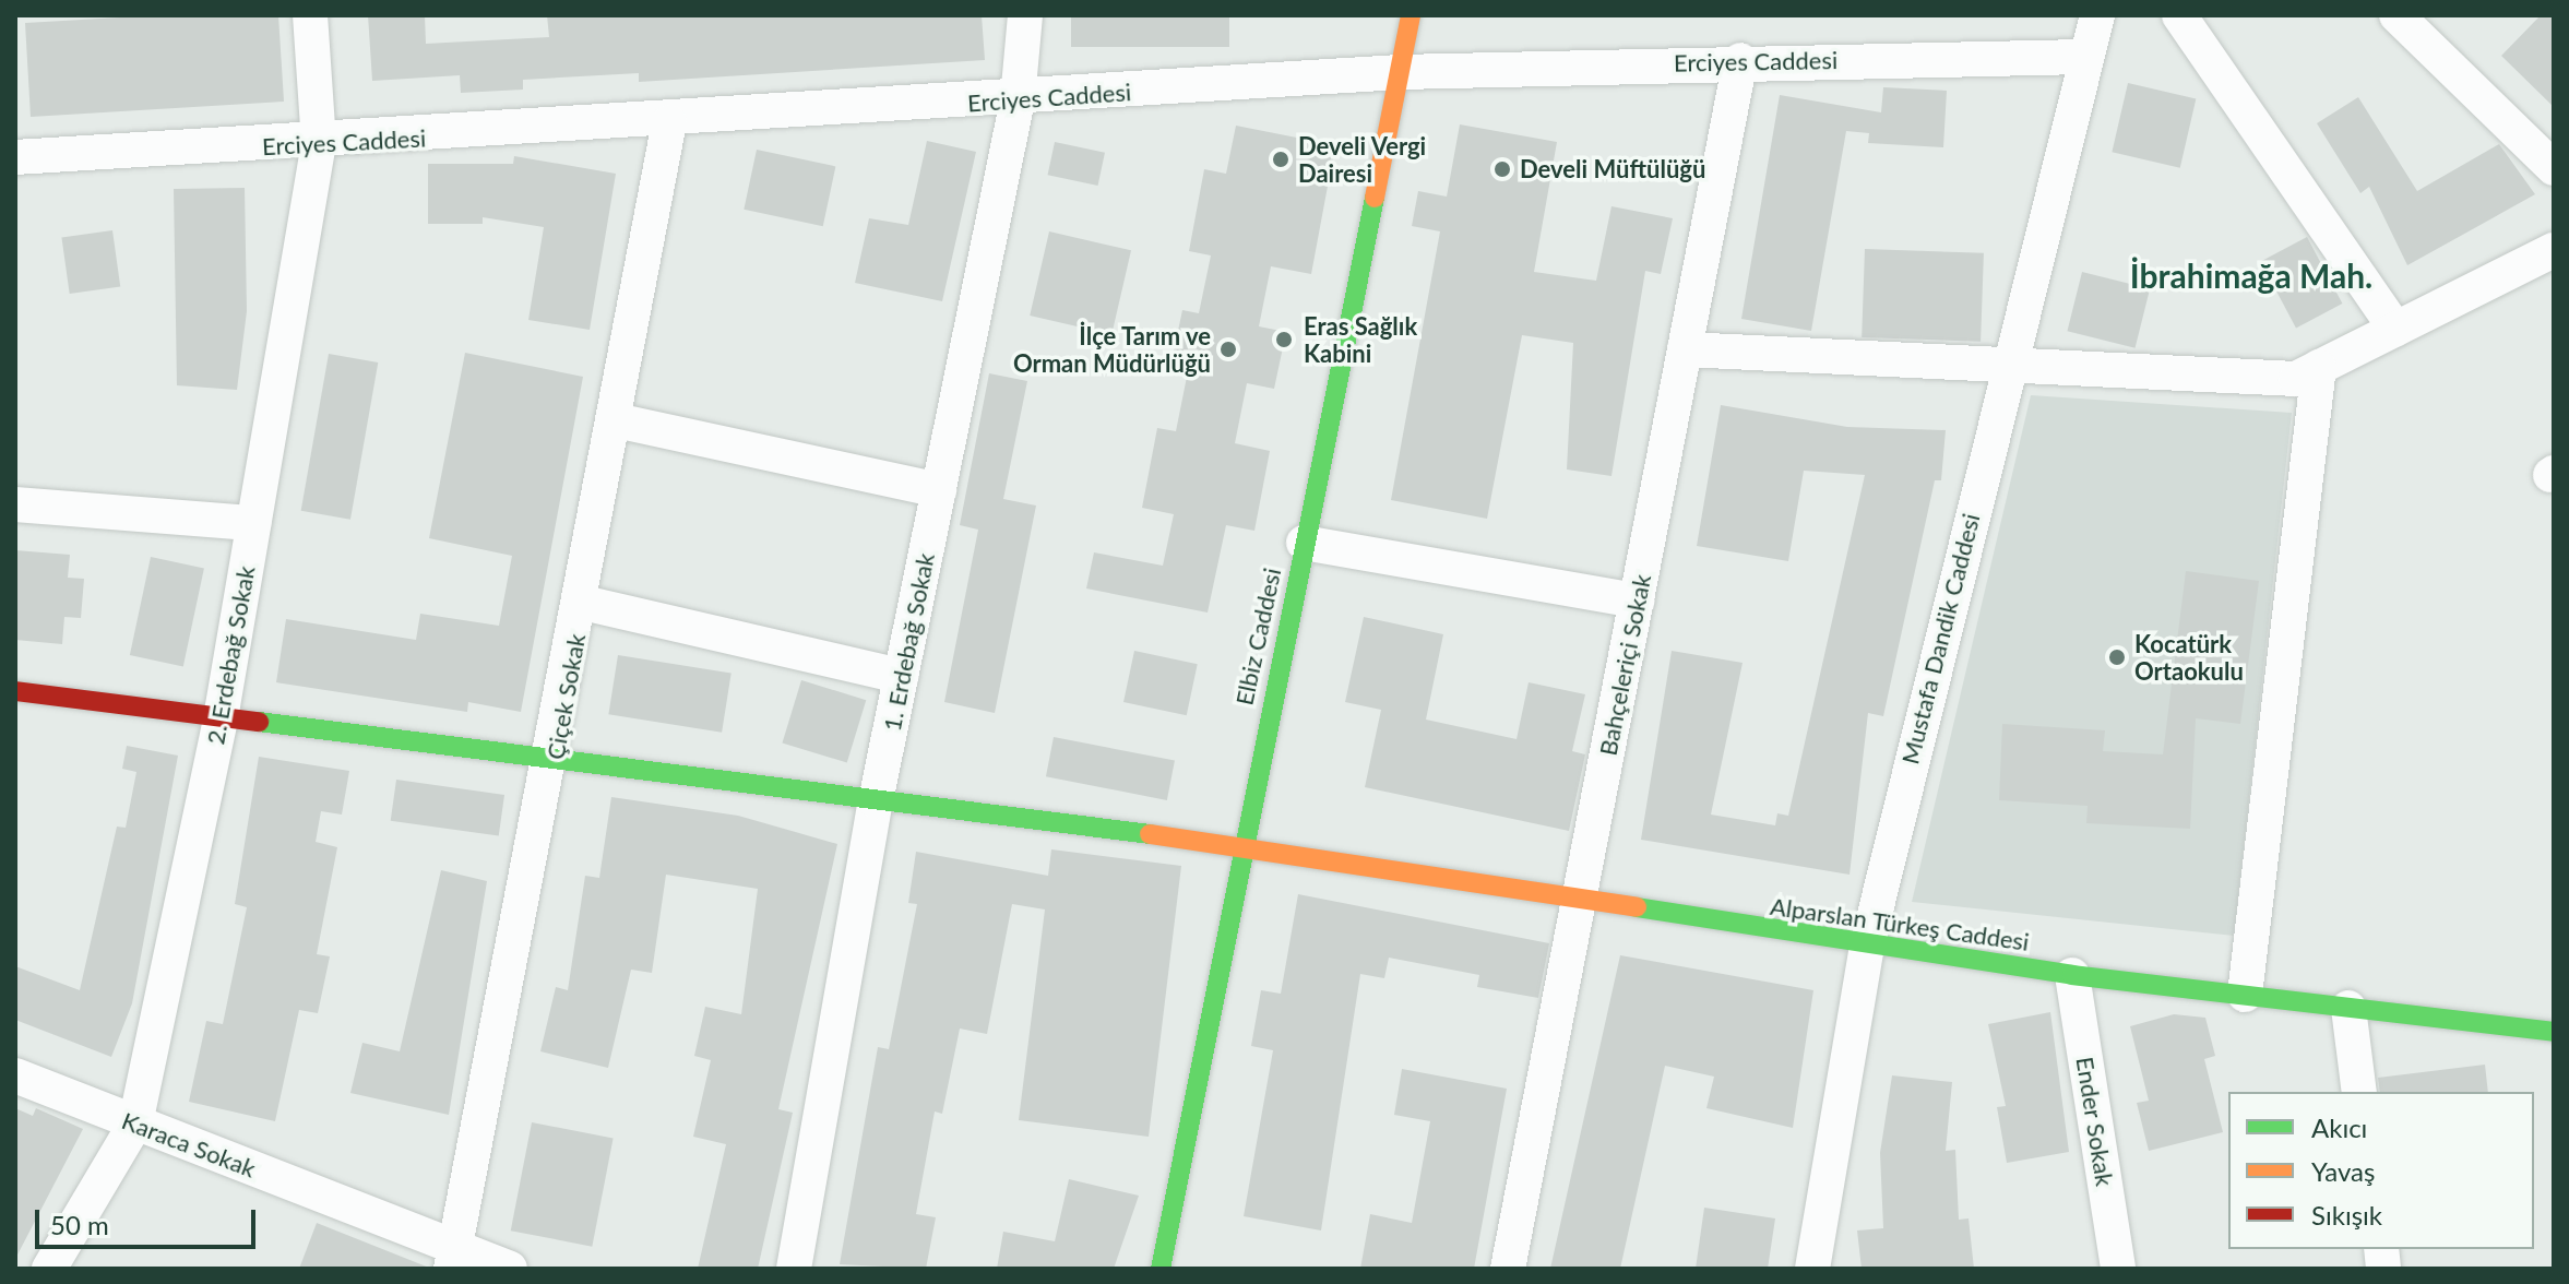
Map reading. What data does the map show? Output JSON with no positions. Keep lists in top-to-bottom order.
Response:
{
  "streets": {
    "street": [
      "Erciyes Caddesi",
      "Elbiz Caddesi",
      "Mustafa Dandik Caddesi",
      "1. Erdebağ Sokak",
      "2. Erdebağ Sokak",
      "Bahçeleriçi Sokak",
      "Çiçek Sokak",
      "Alparslan Türkeş Caddesi",
      "Ender Sokak",
      "Karaca Sokak"
    ]
  },
  "crossings": [
    ["Erciyes Caddesi", "Elbiz Caddesi"],
    ["Erciyes Caddesi", "Mustafa Dandik Caddesi"],
    ["Erciyes Caddesi", "1. Erdebağ Sokak"],
    ["Erciyes Caddesi", "2. Erdebağ Sokak"],
    ["Erciyes Caddesi", "Bahçeleriçi Sokak"],
    ["Erciyes Caddesi", "Çiçek Sokak"],
    ["Elbiz Caddesi", "Alparslan Türkeş Caddesi"],
    ["Mustafa Dandik Caddesi", "Alparslan Türkeş Caddesi"],
    ["1. Erdebağ Sokak", "Alparslan Türkeş Caddesi"],
    ["2. Erdebağ Sokak", "Alparslan Türkeş Caddesi"],
    ["2. Erdebağ Sokak", "Karaca Sokak"],
    ["Bahçeleriçi Sokak", "Alparslan Türkeş Caddesi"],
    ["Çiçek Sokak", "Alparslan Türkeş Caddesi"],
    ["Çiçek Sokak", "Karaca Sokak"],
    ["Alparslan Türkeş Caddesi", "Ender Sokak"]
  ],
  "districts": ["İbrahimağa Mah."],
  "places": [
    "Develi Vergi Dairesi",
    "Develi Müftülüğü",
    "Eras Sağlık Kabini",
    "İlçe Tarım ve Orman Müdürlüğü",
    "Kocatürk Ortaokulu"
  ],
  "legend": ["Akıcı", "Yavaş", "Sıkışık"],
  "scale_bar": "50 m"
}
